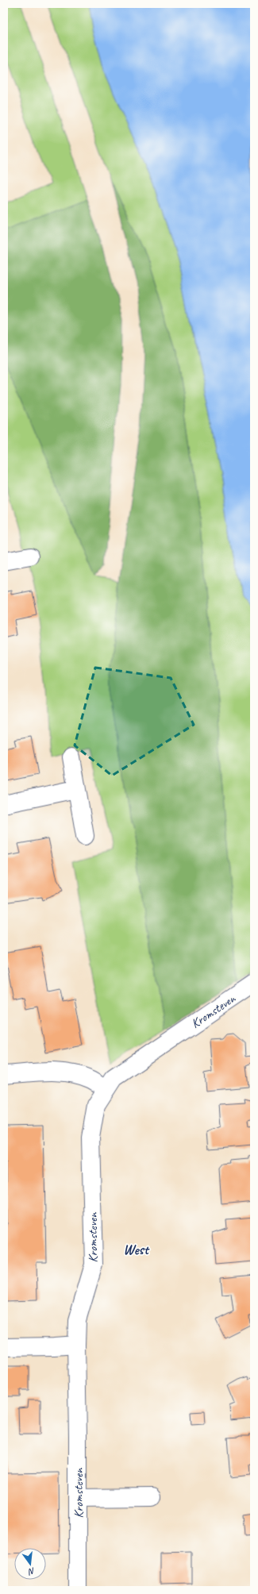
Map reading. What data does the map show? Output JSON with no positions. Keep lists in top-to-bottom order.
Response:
{
  "streets": {
    "street": ["Kromsteven"]
  },
  "districts": ["West"],
  "north": "bottom"
}
